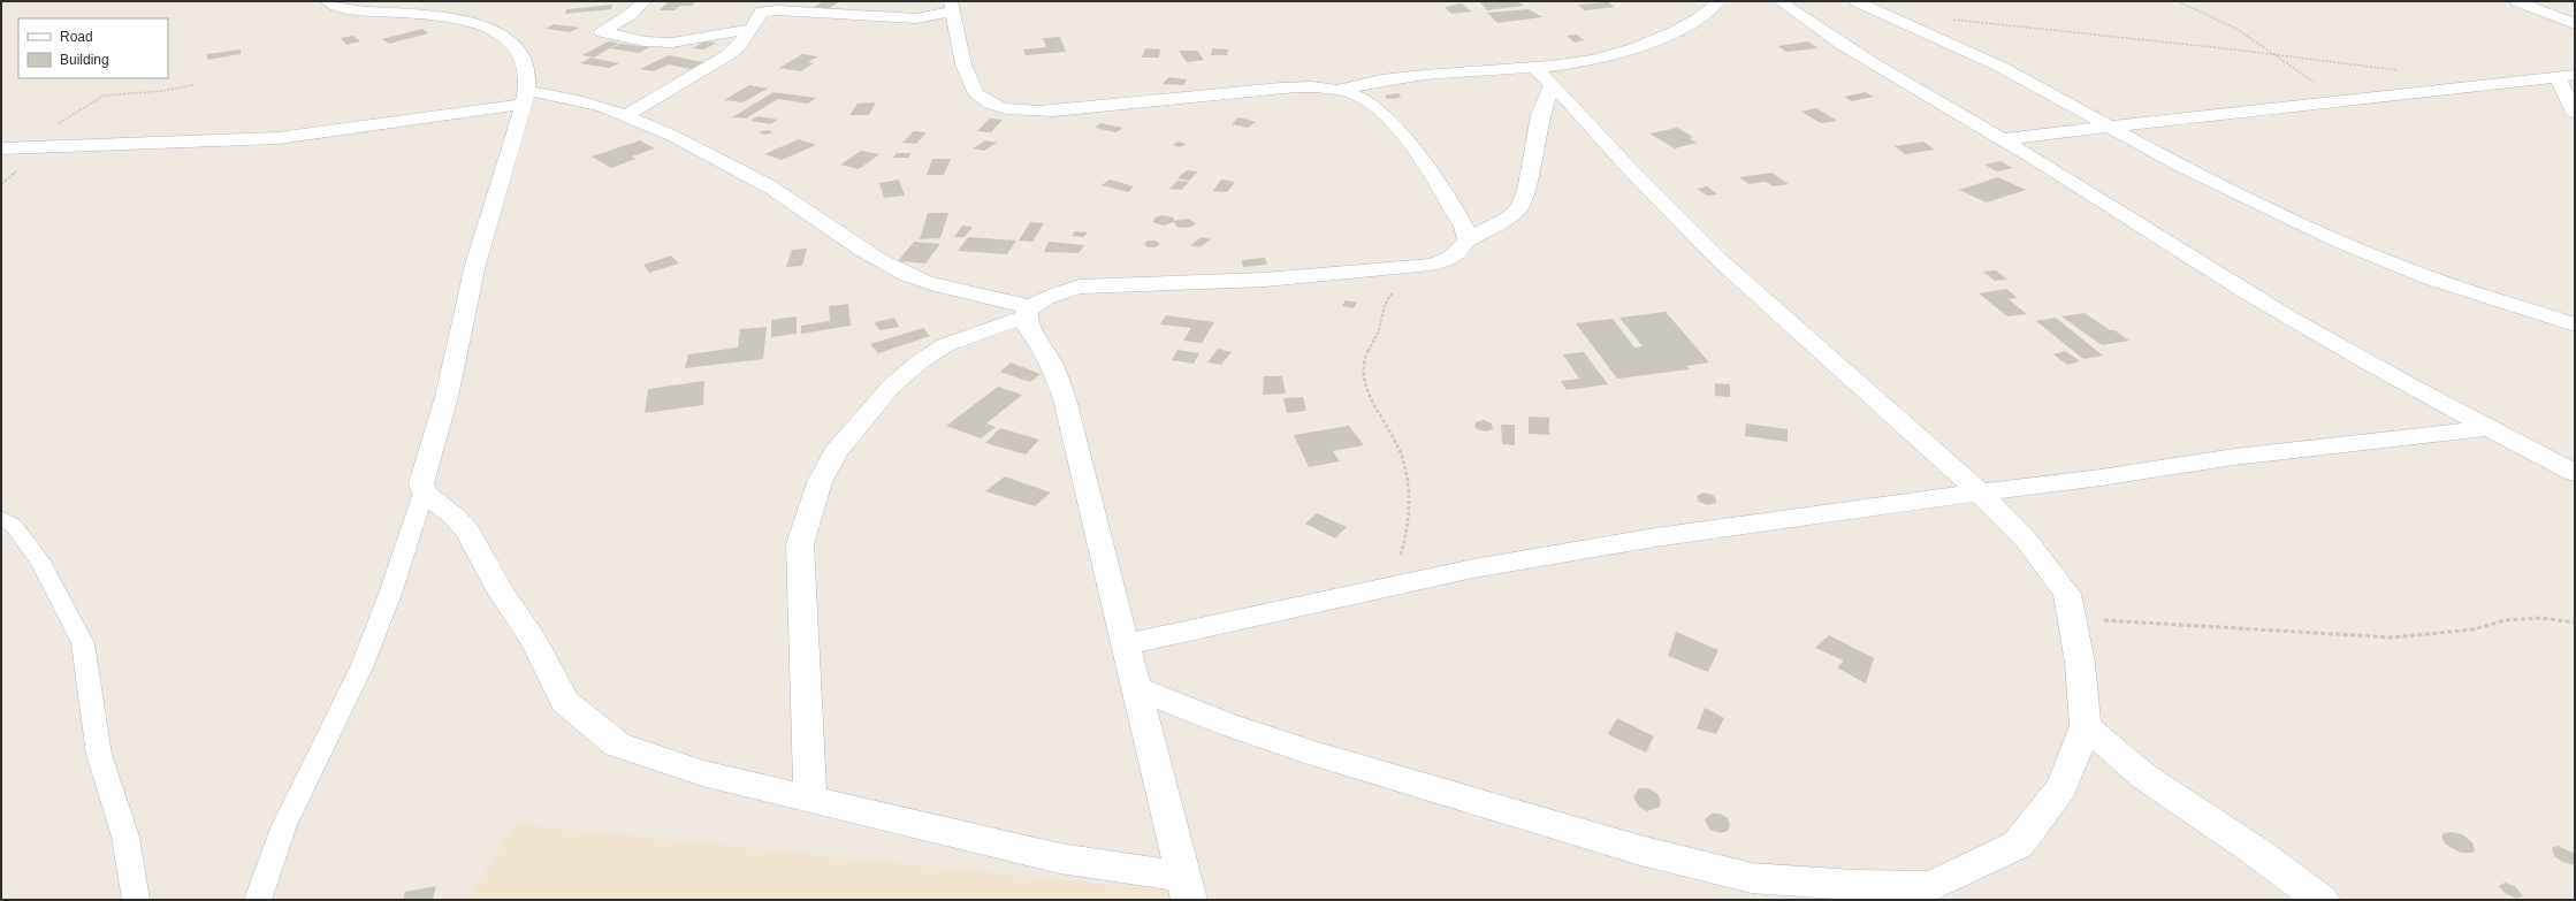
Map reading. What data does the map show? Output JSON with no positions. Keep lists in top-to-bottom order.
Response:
{
  "legend": ["Road", "Building"]
}
